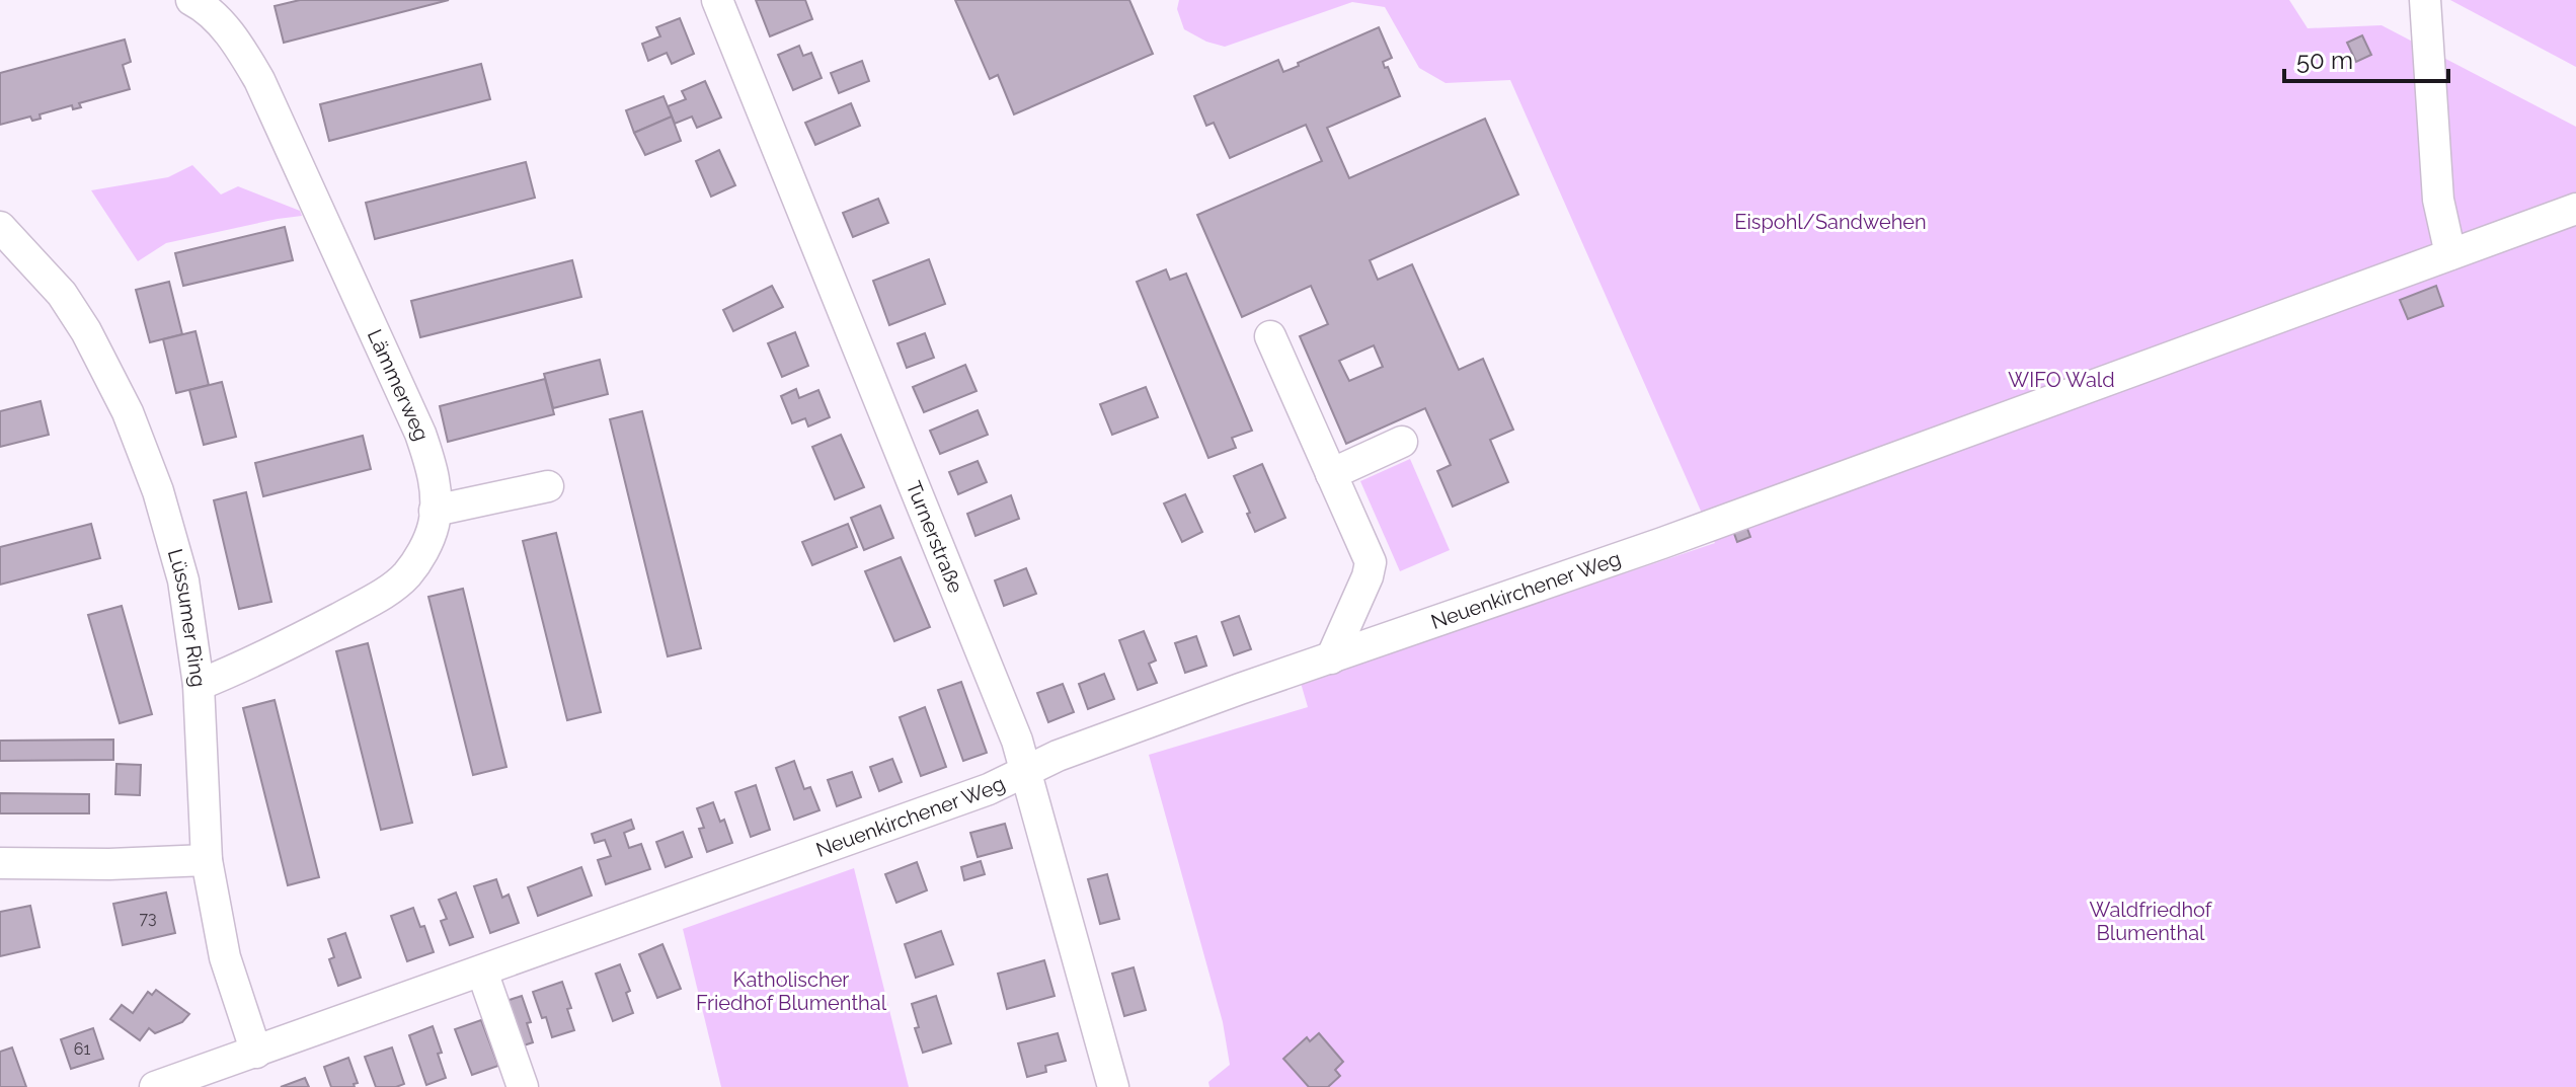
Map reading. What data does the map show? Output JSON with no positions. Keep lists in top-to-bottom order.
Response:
{
  "streets": {
    "street": [
      "Lämmerweg",
      "Turnerstraße",
      "Neuenkirchener Weg",
      "Lüssumer Ring"
    ]
  },
  "crossings": [
    ["Lämmerweg", "Lüssumer Ring"],
    ["Turnerstraße", "Neuenkirchener Weg"],
    ["Neuenkirchener Weg", "Lüssumer Ring"]
  ],
  "parks": [
    "Eispohl/Sandwehen",
    "WIFO Wald",
    "Waldfriedhof Blumenthal",
    "Katholischer Friedhof Blumenthal"
  ],
  "house_numbers": ["73", "61"],
  "scale_bar": "50 m"
}
